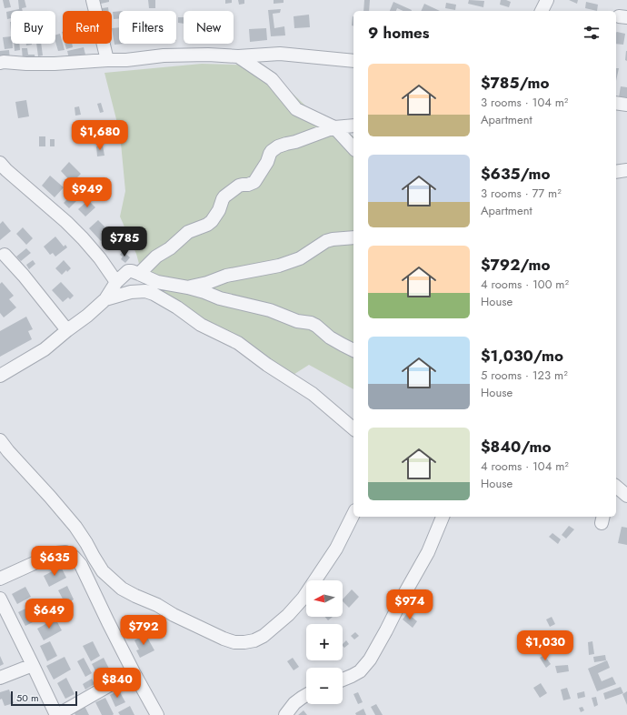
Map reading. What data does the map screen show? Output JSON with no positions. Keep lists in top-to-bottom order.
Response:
{
  "scale_bar": "50 m",
  "north": "left",
  "page": {
    "chip": [
      "Buy",
      "Rent",
      "Filters",
      "New"
    ],
    "heading": "9 homes",
    "list": [
      {
        "name": "$785/mo",
        "note": "3 rooms · 104 m² · Apartment"
      },
      {
        "name": "$635/mo",
        "note": "3 rooms · 77 m² · Apartment"
      },
      {
        "name": "$792/mo",
        "note": "4 rooms · 100 m² · House"
      },
      {
        "name": "$1,030/mo",
        "note": "5 rooms · 123 m² · House"
      },
      {
        "name": "$840/mo",
        "note": "4 rooms · 104 m² · House"
      }
    ],
    "price": [
      "$1,680",
      "$949",
      "$785",
      "$635",
      "$974",
      "$649",
      "$792",
      "$1,030",
      "$840"
    ],
    "map_buttons": ["+", "−"],
    "scale": "50 m"
  }
}
